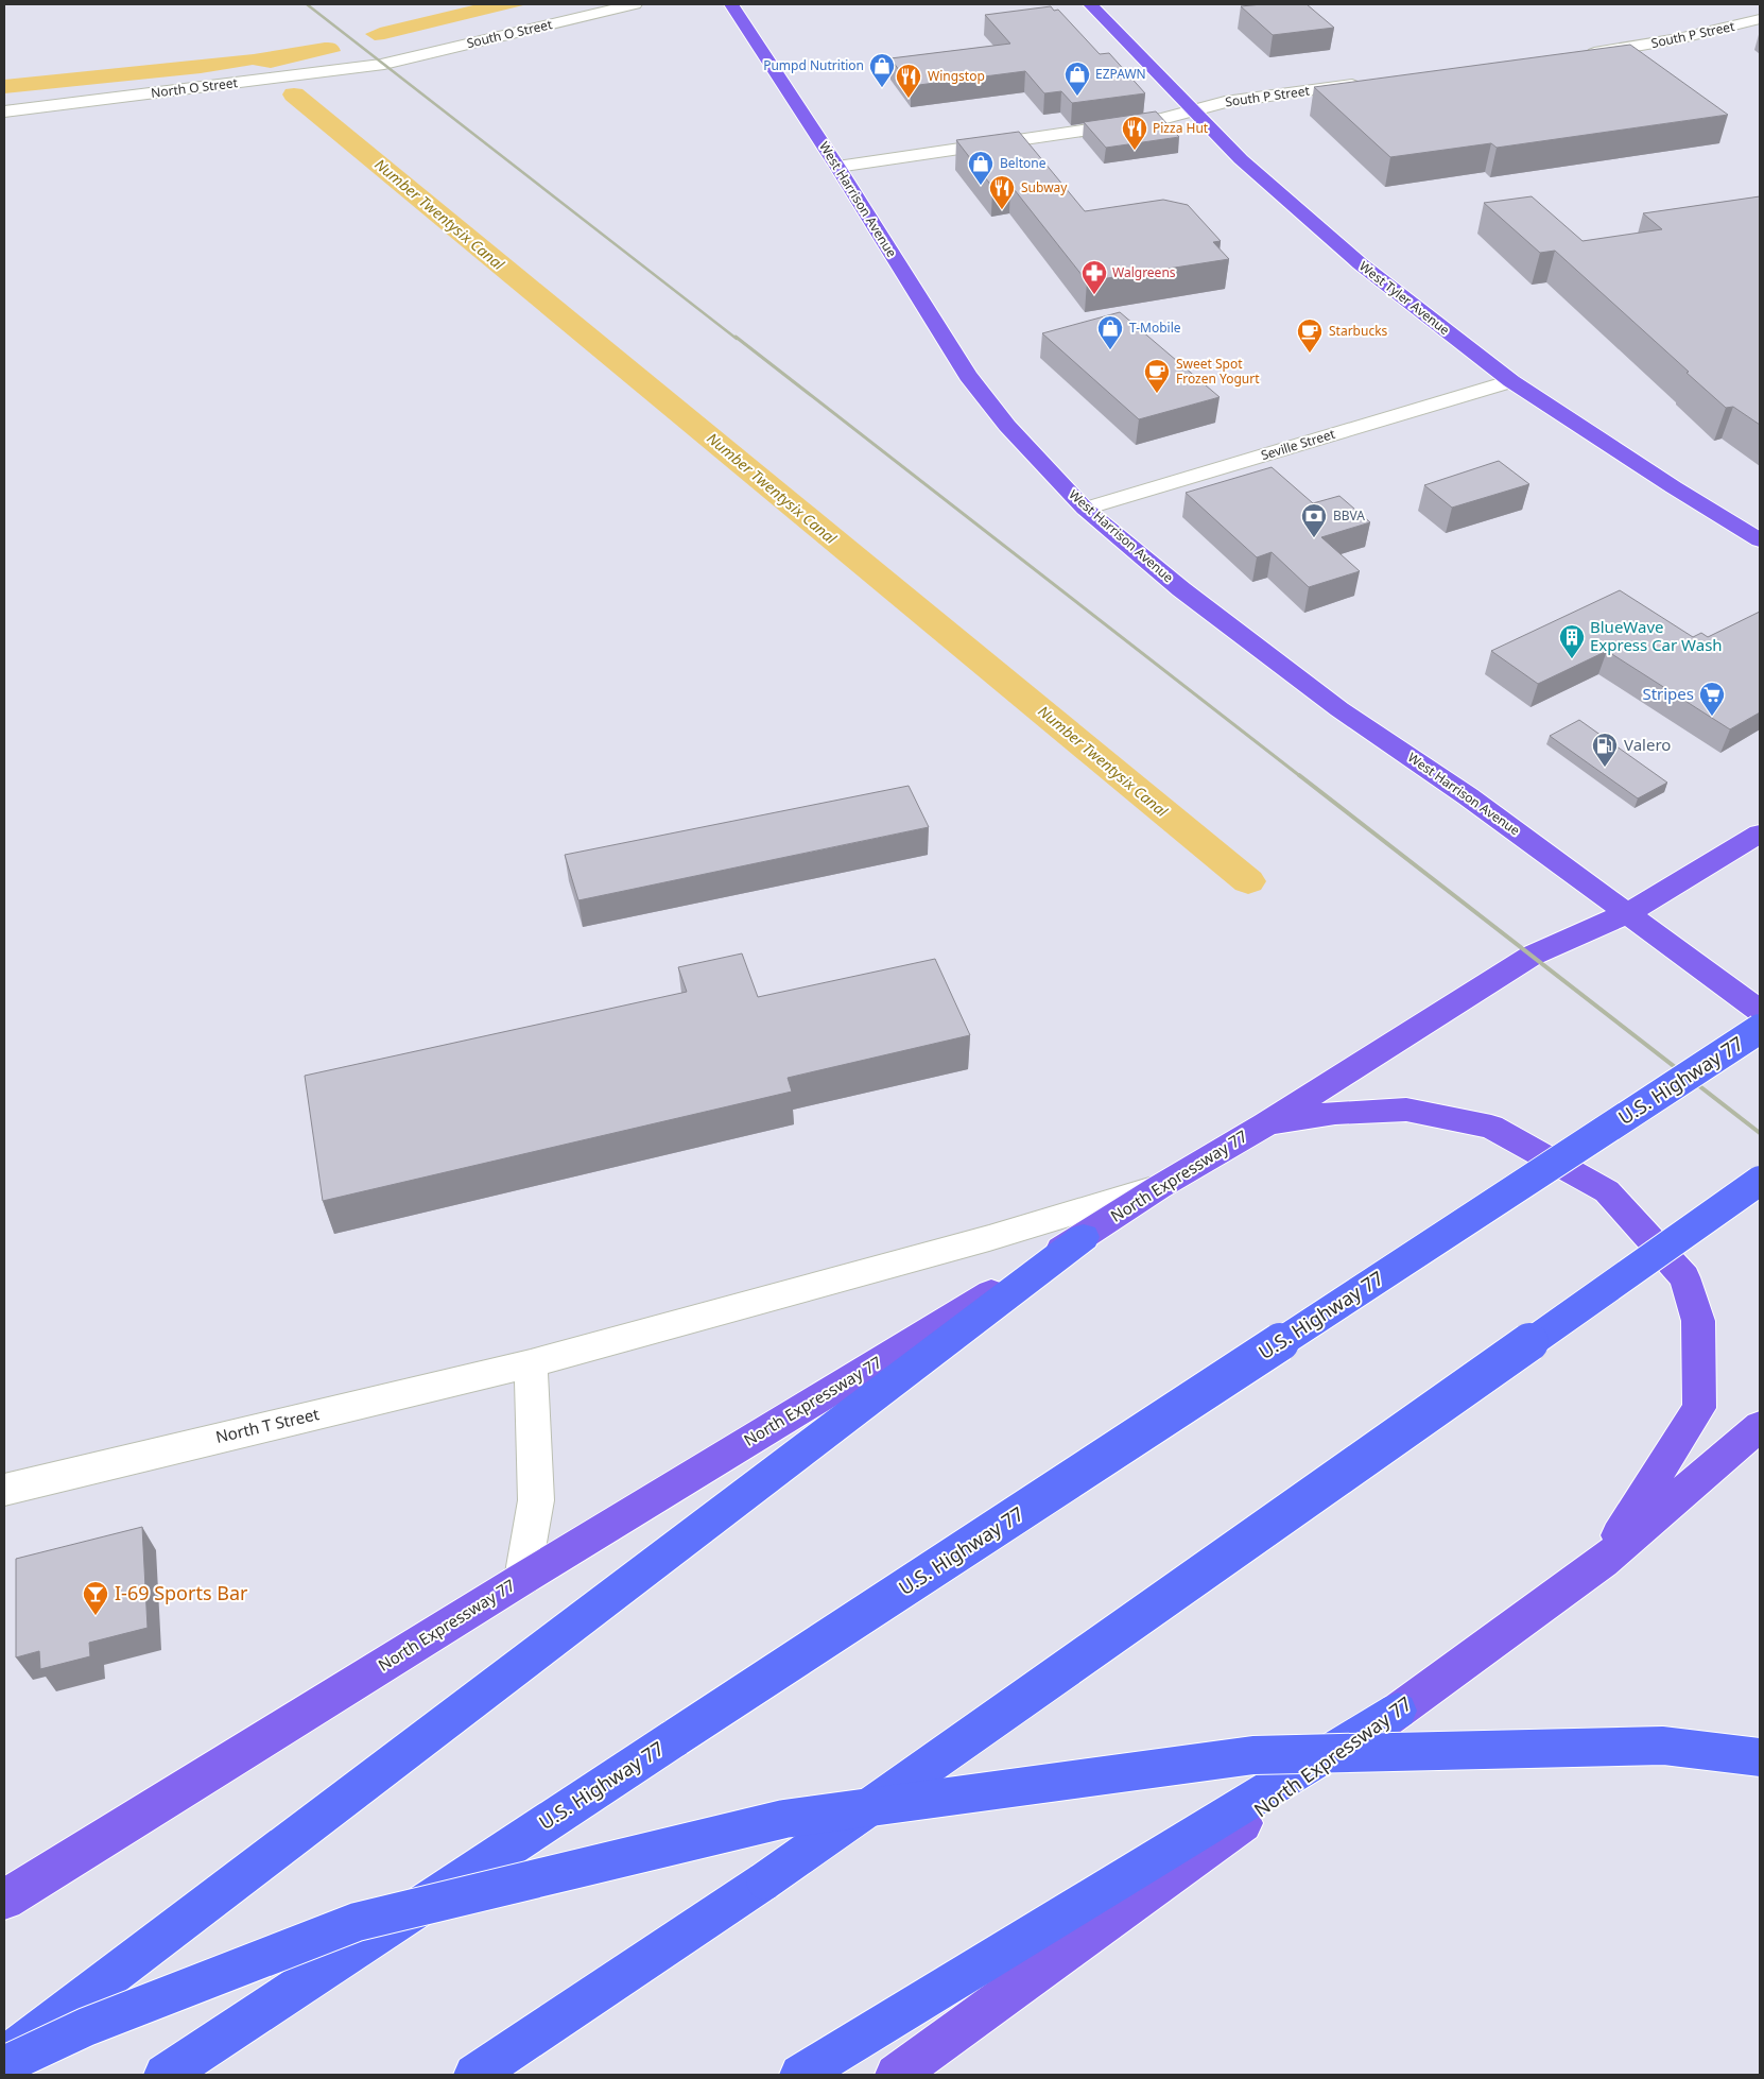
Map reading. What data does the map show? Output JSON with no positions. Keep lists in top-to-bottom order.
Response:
{
  "streets": {
    "highway": ["U.S. Highway 77"],
    "main road": ["West Harrison Avenue", "West Tyler Avenue", "North Expressway 77"],
    "street": [
      "South O Street",
      "South P Street",
      "North O Street",
      "Seville Street",
      "North T Street"
    ]
  },
  "crossings": [
    ["South O Street", "North O Street"],
    ["South P Street", "West Harrison Avenue"],
    ["South P Street", "West Tyler Avenue"],
    ["West Harrison Avenue", "Seville Street"],
    ["West Harrison Avenue", "North Expressway 77"],
    ["West Tyler Avenue", "Seville Street"],
    ["North Expressway 77", "North T Street"]
  ],
  "water": ["Number Twentysix Canal"],
  "places": {
    "shop": [
      "Pumpd Nutrition",
      "EZPAWN",
      "Beltone",
      "T-Mobile"
    ],
    "restaurant": ["Wingstop", "Pizza Hut", "Subway"],
    "pharmacy": ["Walgreens"],
    "cafe": ["Starbucks", "Sweet Spot Frozen Yogurt"],
    "bank": ["BBVA"],
    "building": ["BlueWave Express Car Wash"],
    "supermarket": ["Stripes"],
    "fuel station": ["Valero"],
    "bar": ["I-69 Sports Bar"]
  }
}
